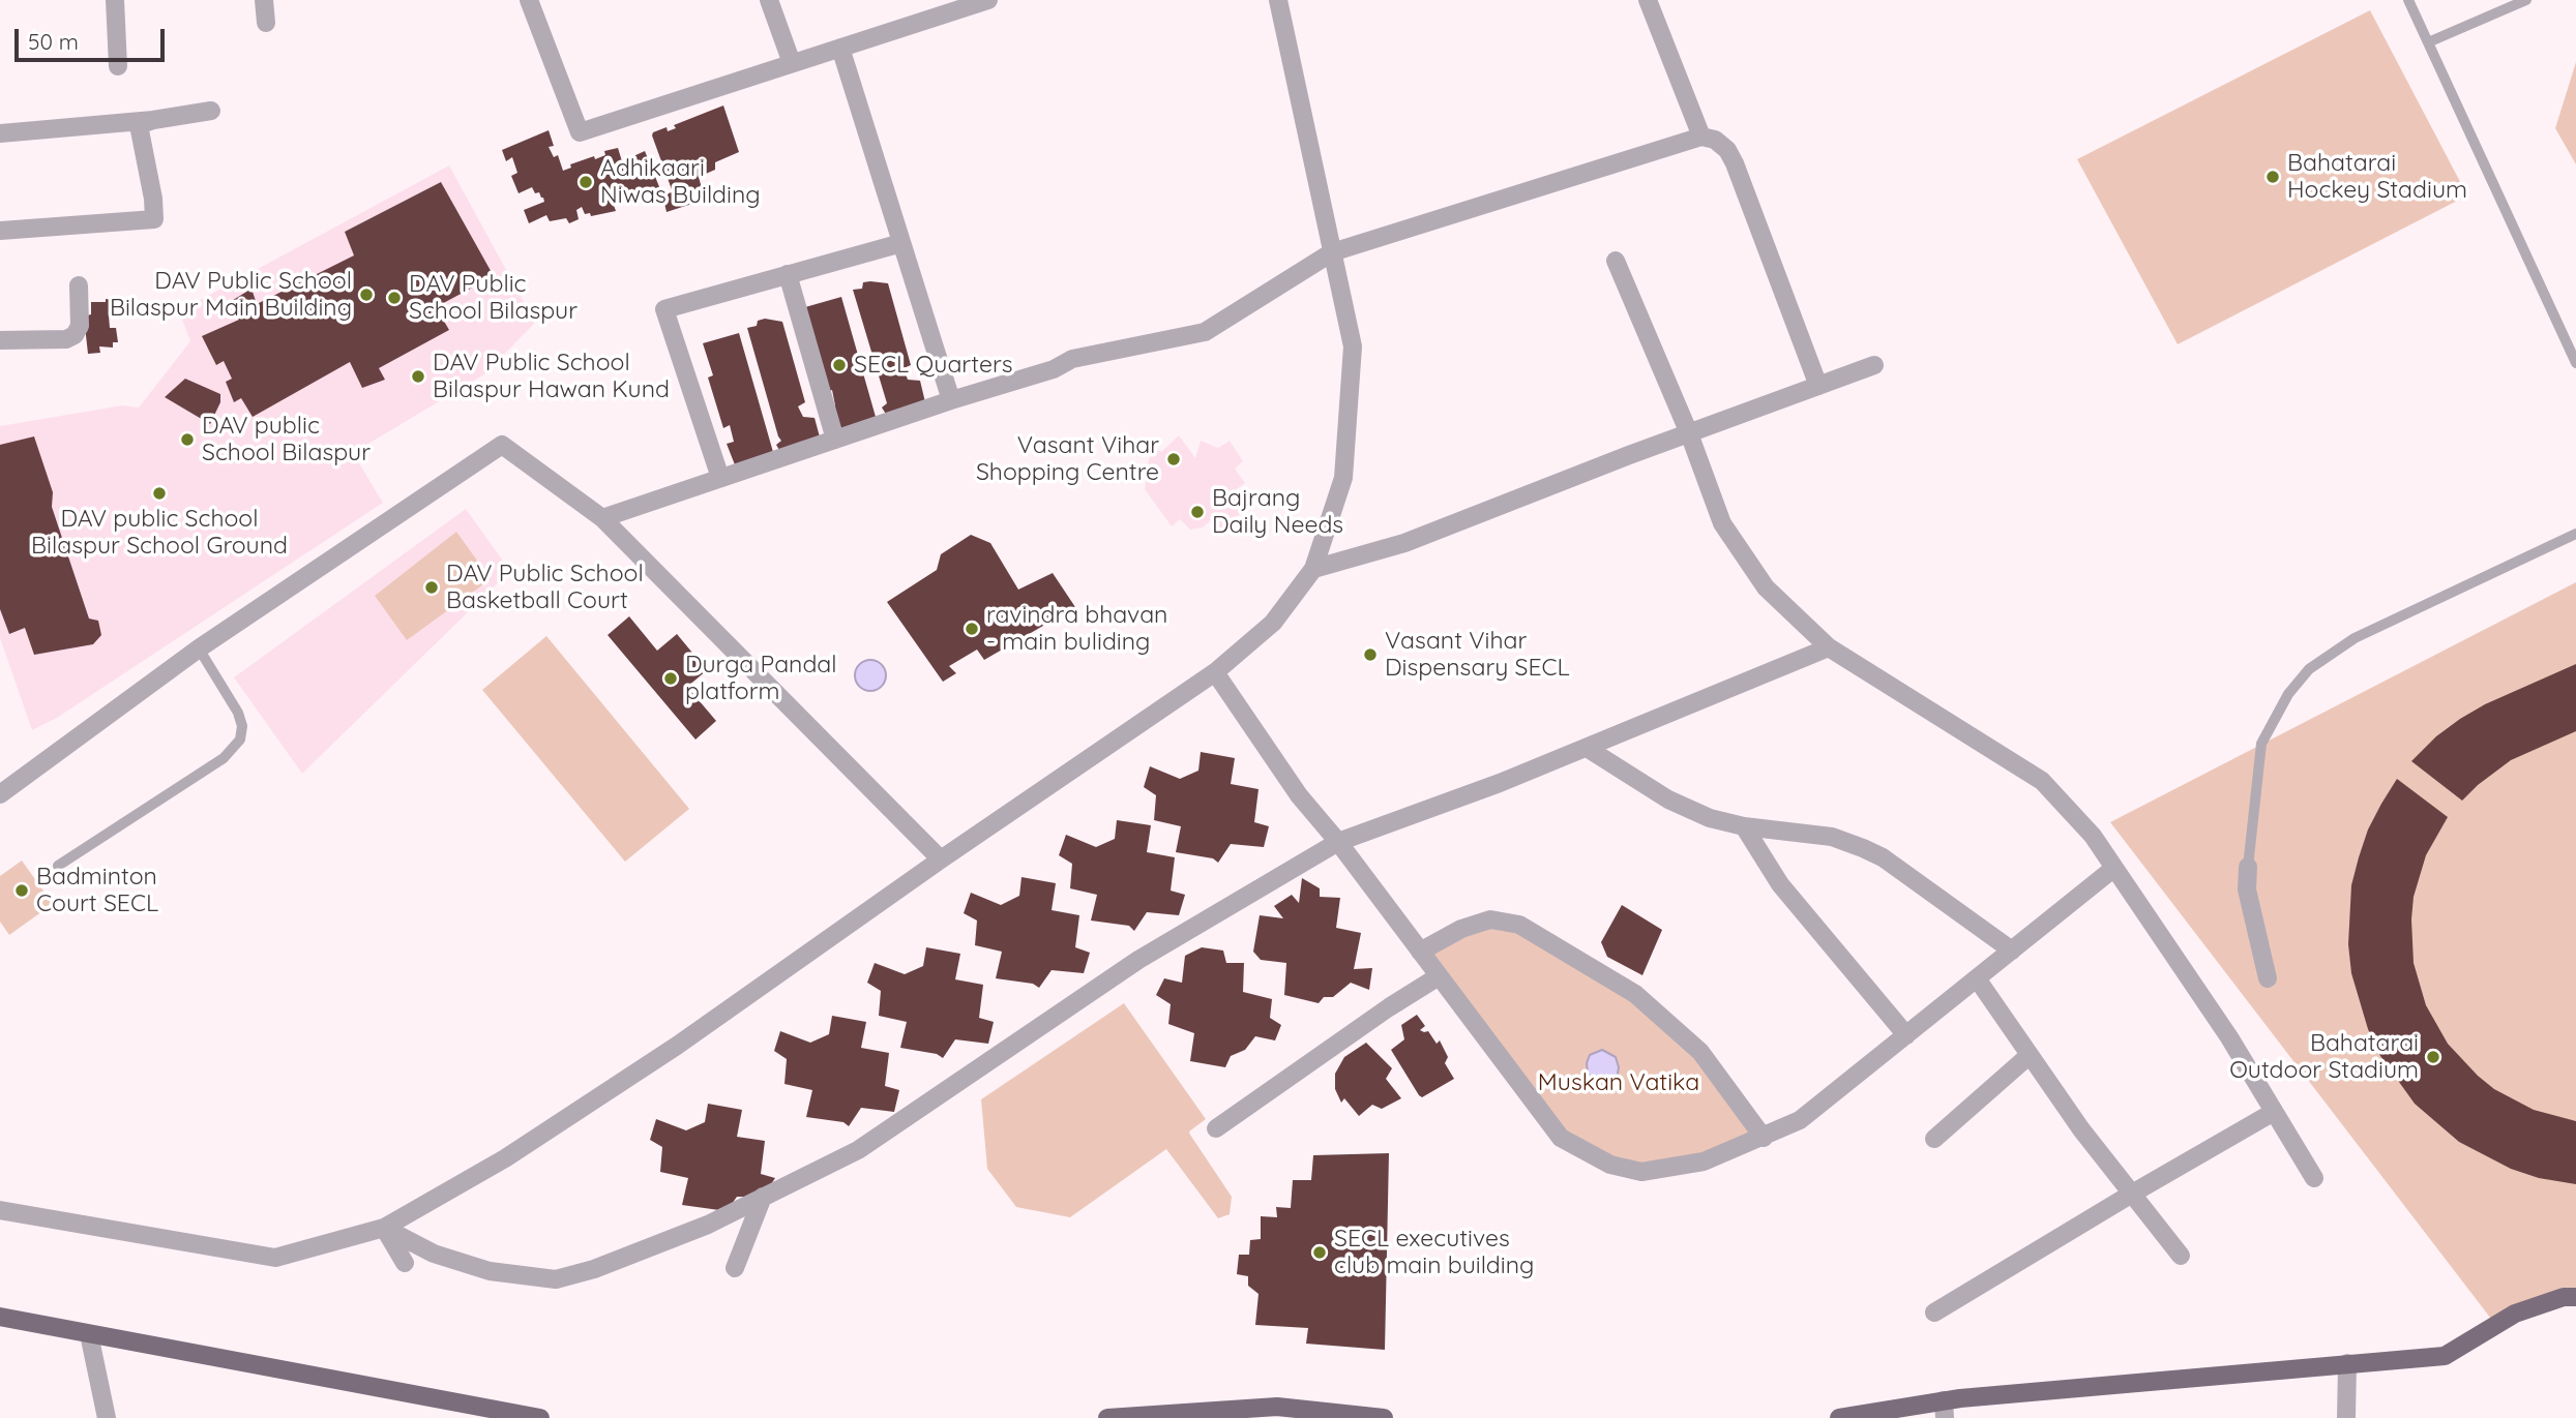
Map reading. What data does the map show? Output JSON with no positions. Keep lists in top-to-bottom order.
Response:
{
  "parks": ["Muskan Vatika"],
  "places": [
    "Bahatarai Hockey Stadium",
    "Adhikaari Niwas Building",
    "DAV Public School Bilaspur Main Building",
    "DAV Public School Bilaspur",
    "SECL Quarters",
    "DAV Public School Bilaspur Hawan Kund",
    "DAV public School Bilaspur",
    "Vasant Vihar Shopping Centre",
    "DAV public School Bilaspur School Ground",
    "Bajrang Daily Needs",
    "DAV Public School Basketball Court",
    "ravindra bhavan - main buliding",
    "Vasant Vihar Dispensary SECL",
    "Durga Pandal platform",
    "Badminton Court SECL",
    "Bahatarai Outdoor Stadium",
    "SECL executives club main building"
  ],
  "scale_bar": "50 m"
}
